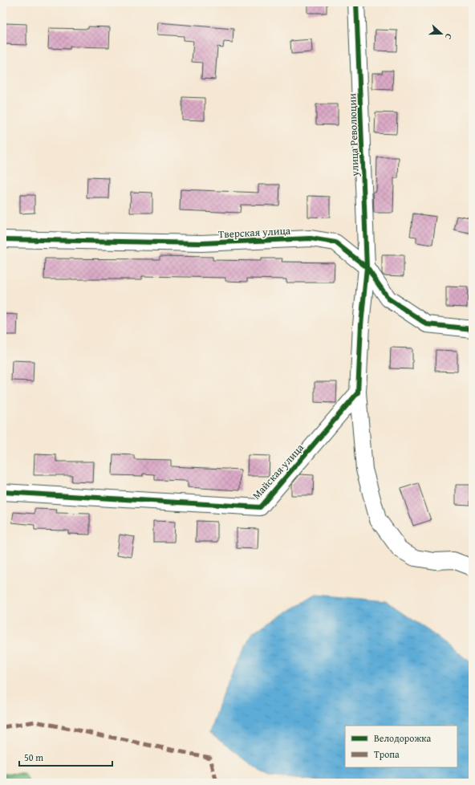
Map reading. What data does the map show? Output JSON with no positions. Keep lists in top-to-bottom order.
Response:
{
  "streets": {
    "street": ["улица Революции", "Тверская улица", "Майская улица"]
  },
  "crossings": [
    ["улица Революции", "Тверская улица"]
  ],
  "legend": ["Велодорожка", "Тропа"],
  "scale_bar": "50 m",
  "north": "right"
}
